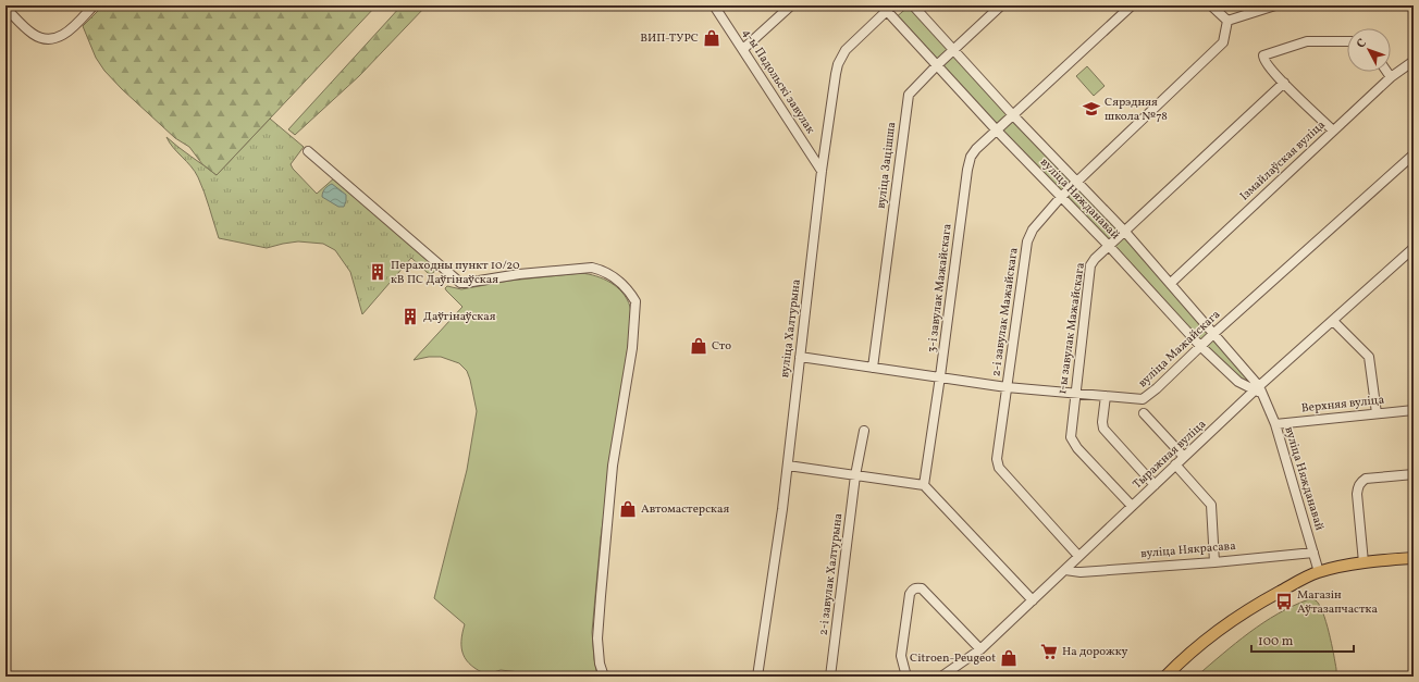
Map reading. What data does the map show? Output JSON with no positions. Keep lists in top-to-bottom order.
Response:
{
  "streets": {
    "street": [
      "4-ы Падольскі завулак",
      "Ізмайлаўская вуліца",
      "вуліца Зацішша",
      "вуліца Няжданавай",
      "3-і завулак Мажайскага",
      "2-і завулак Мажайскага",
      "вуліца Халтурына",
      "1-ы завулак Мажайскага",
      "вуліца Мажайскага",
      "Верхняя вуліца",
      "Тыражная вуліца",
      "вуліца Някрасава",
      "2-і завулак Халтурына"
    ]
  },
  "crossings": [
    ["4-ы Падольскі завулак", "вуліца Халтурына"],
    ["Ізмайлаўская вуліца", "вуліца Няжданавай"],
    ["вуліца Зацішша", "вуліца Няжданавай"],
    ["вуліца Зацішша", "вуліца Мажайскага"],
    ["вуліца Няжданавай", "3-і завулак Мажайскага"],
    ["вуліца Няжданавай", "2-і завулак Мажайскага"],
    ["вуліца Няжданавай", "вуліца Халтурына"],
    ["вуліца Няжданавай", "1-ы завулак Мажайскага"],
    ["вуліца Няжданавай", "вуліца Мажайскага"],
    ["вуліца Няжданавай", "Верхняя вуліца"],
    ["вуліца Няжданавай", "Тыражная вуліца"],
    ["вуліца Няжданавай", "вуліца Някрасава"],
    ["3-і завулак Мажайскага", "вуліца Мажайскага"],
    ["2-і завулак Мажайскага", "вуліца Мажайскага"],
    ["2-і завулак Мажайскага", "Тыражная вуліца"],
    ["вуліца Халтурына", "вуліца Мажайскага"],
    ["1-ы завулак Мажайскага", "вуліца Мажайскага"],
    ["1-ы завулак Мажайскага", "Тыражная вуліца"],
    ["Тыражная вуліца", "вуліца Някрасава"]
  ],
  "places": {
    "shop": [
      "ВИП-ТУРС",
      "Сто",
      "Автомастерская",
      "Citroen-Peugeot"
    ],
    "school or university": ["Сярэдняя школа №78"],
    "building": ["Пераходны пункт 10/20 кВ ПС Даўгінаўская", "Даўгінаўская"],
    "bus stop": ["Магазін Аўтазапчастка"],
    "supermarket": ["На дорожку"]
  },
  "scale_bar": "100 m",
  "north": "top left"
}
